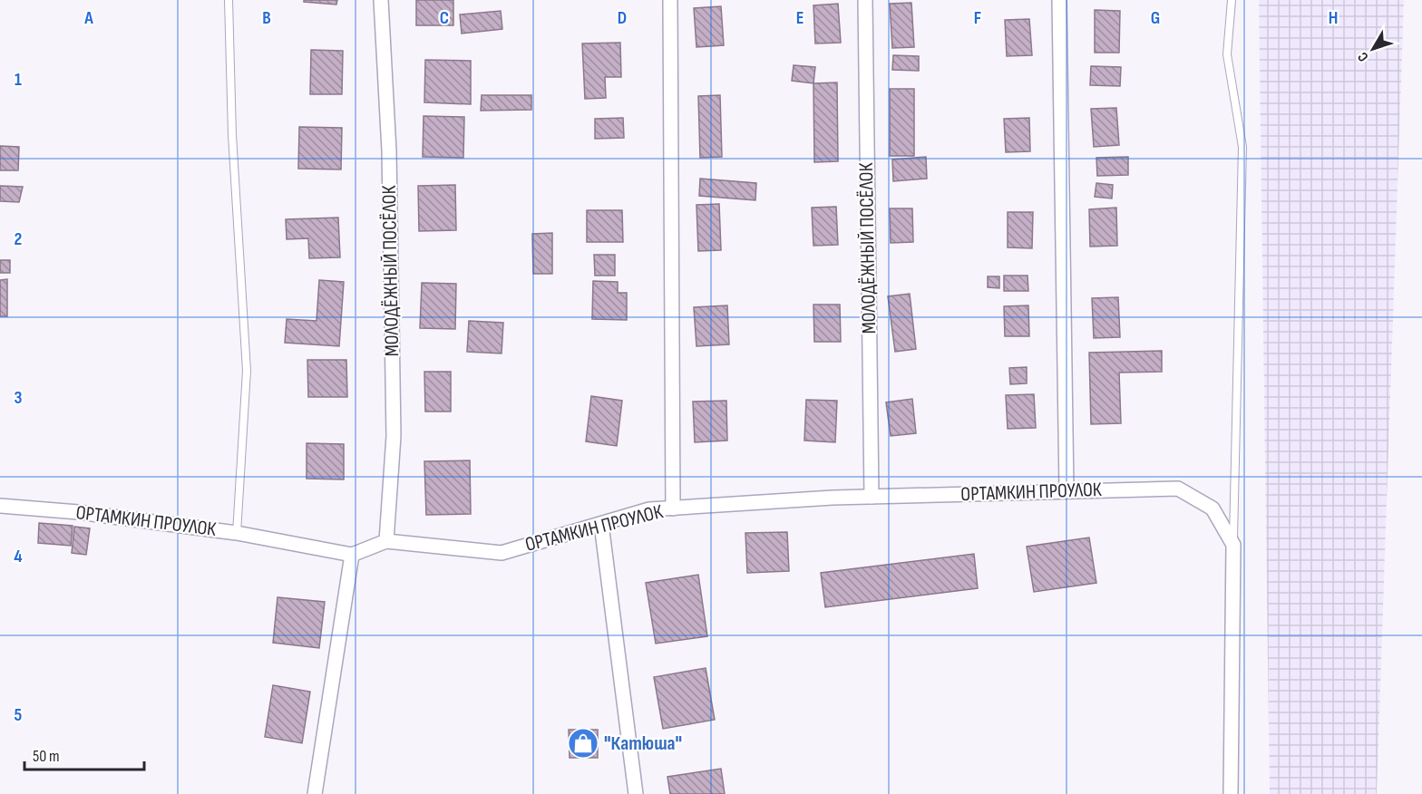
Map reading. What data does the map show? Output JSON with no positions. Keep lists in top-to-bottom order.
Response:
{
  "streets": {
    "street": ["МОЛОДЁЖНЫЙ ПОСЁЛОК", "ОРТАМКИН ПРОУЛОК"]
  },
  "crossings": [
    ["МОЛОДЁЖНЫЙ ПОСЁЛОК", "ОРТАМКИН ПРОУЛОК"]
  ],
  "places": {
    "shop": ["\"Катюша\""]
  },
  "scale_bar": "50 m",
  "north": "bottom left",
  "grid": {
    "columns": [
      "A",
      "B",
      "C",
      "D",
      "E",
      "F",
      "G",
      "H"
    ],
    "rows": [
      "1",
      "2",
      "3",
      "4",
      "5"
    ]
  }
}
